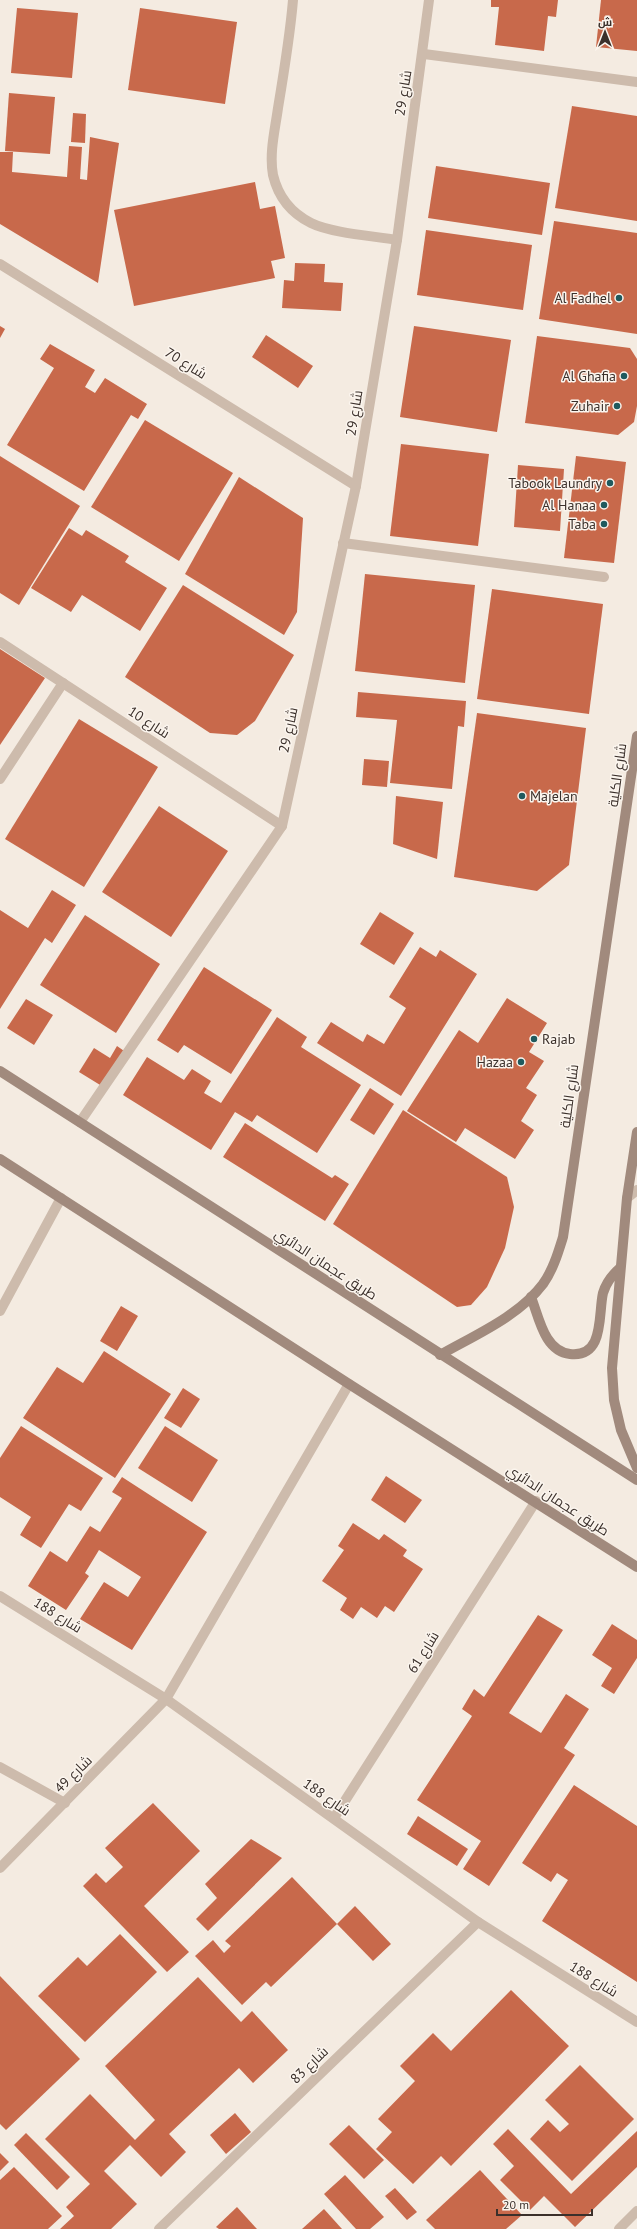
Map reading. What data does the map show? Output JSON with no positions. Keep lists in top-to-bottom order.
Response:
{
  "streets": {
    "main road": ["شارع الكلية", "طريق عجمان الدائري"],
    "street": [
      "شارع 29",
      "شارع 70",
      "شارع 10",
      "شارع 188",
      "شارع 61",
      "شارع 49",
      "شارع 83"
    ]
  },
  "crossings": [
    ["شارع 29", "شارع 70"],
    ["شارع 29", "شارع 10"],
    ["شارع الكلية", "طريق عجمان الدائري"],
    ["طريق عجمان الدائري", "شارع 61"],
    ["طريق عجمان الدائري", "شارع 49"],
    ["شارع 188", "شارع 61"],
    ["شارع 188", "شارع 49"],
    ["شارع 188", "شارع 83"]
  ],
  "places": [
    "Al Fadhel",
    "Al Ghafia",
    "Zuhair",
    "Tabook Laundry",
    "Al Hanaa",
    "Taba",
    "Majelan",
    "Rajab",
    "Hazaa"
  ],
  "scale_bar": "20 m",
  "north": "top"
}
